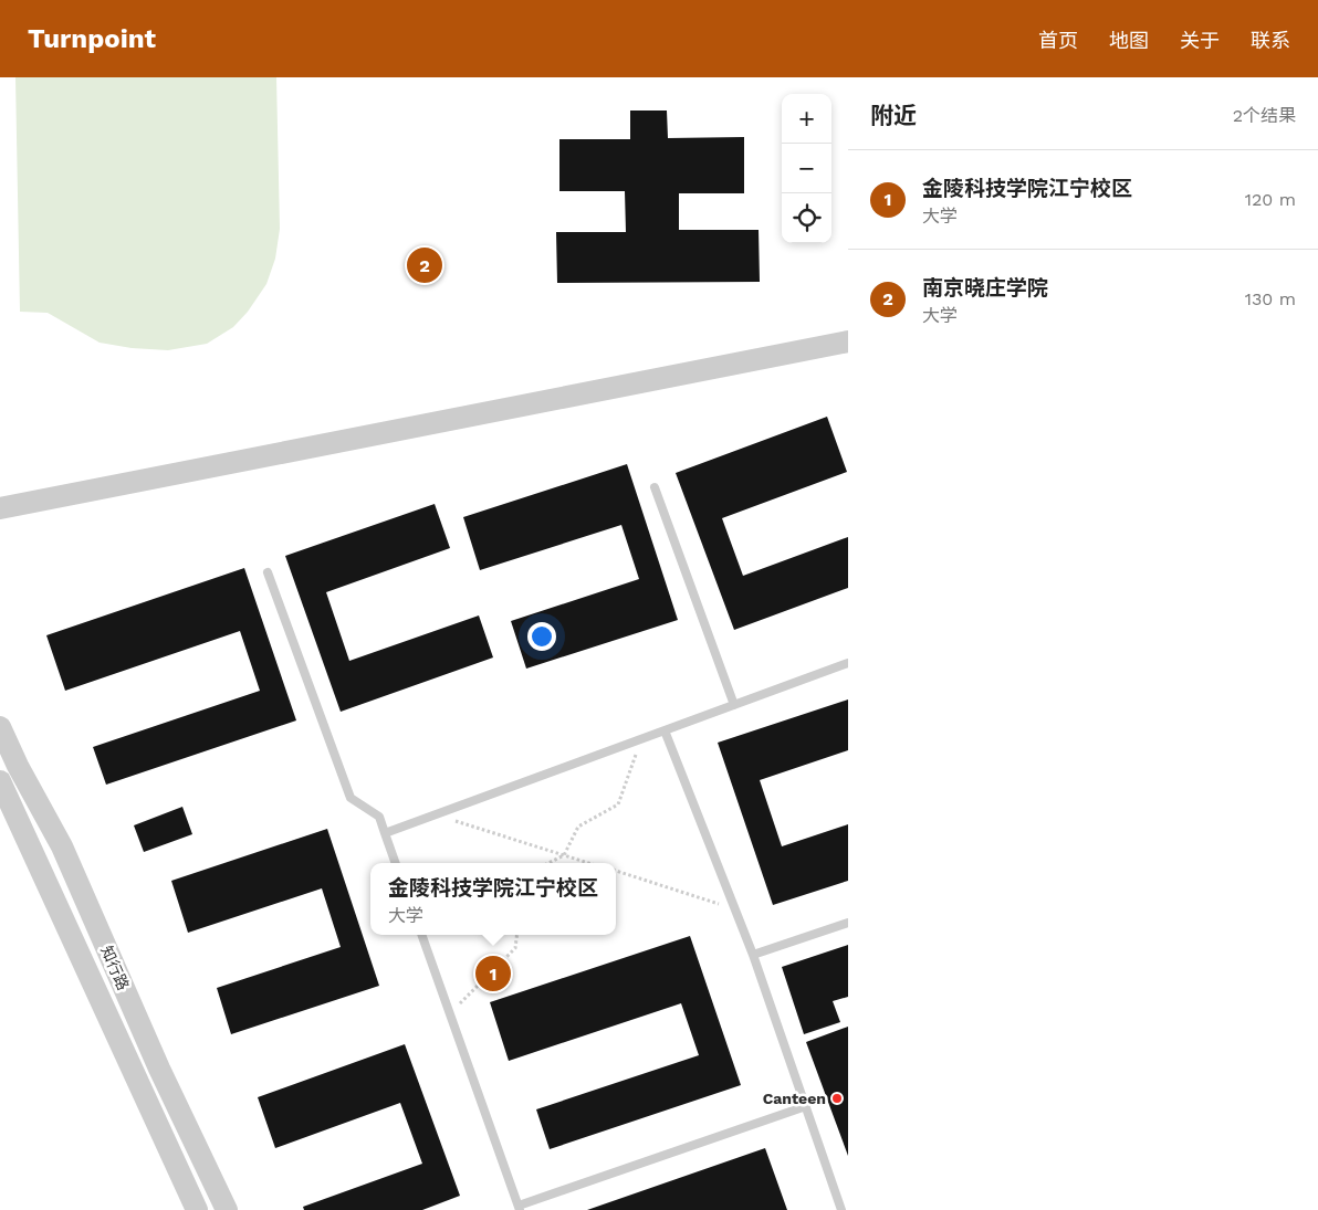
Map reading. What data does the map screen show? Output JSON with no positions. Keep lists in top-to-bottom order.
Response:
{
  "streets": {
    "street": ["知行路"]
  },
  "places": ["Canteen"],
  "page": {
    "header": "Turnpoint",
    "nav": [
      "首页",
      "地图",
      "关于",
      "联系"
    ],
    "heading": ["附近", "2个结果"],
    "map_buttons": ["+", "−"],
    "list": [
      {
        "mark": "1",
        "name": "金陵科技学院江宁校区",
        "note": "大学",
        "value": "120 m"
      },
      {
        "mark": "2",
        "name": "南京晓庄学院",
        "note": "大学",
        "value": "130 m"
      }
    ],
    "pins": ["2", "1"],
    "popup": ["金陵科技学院江宁校区", "大学"]
  }
}
